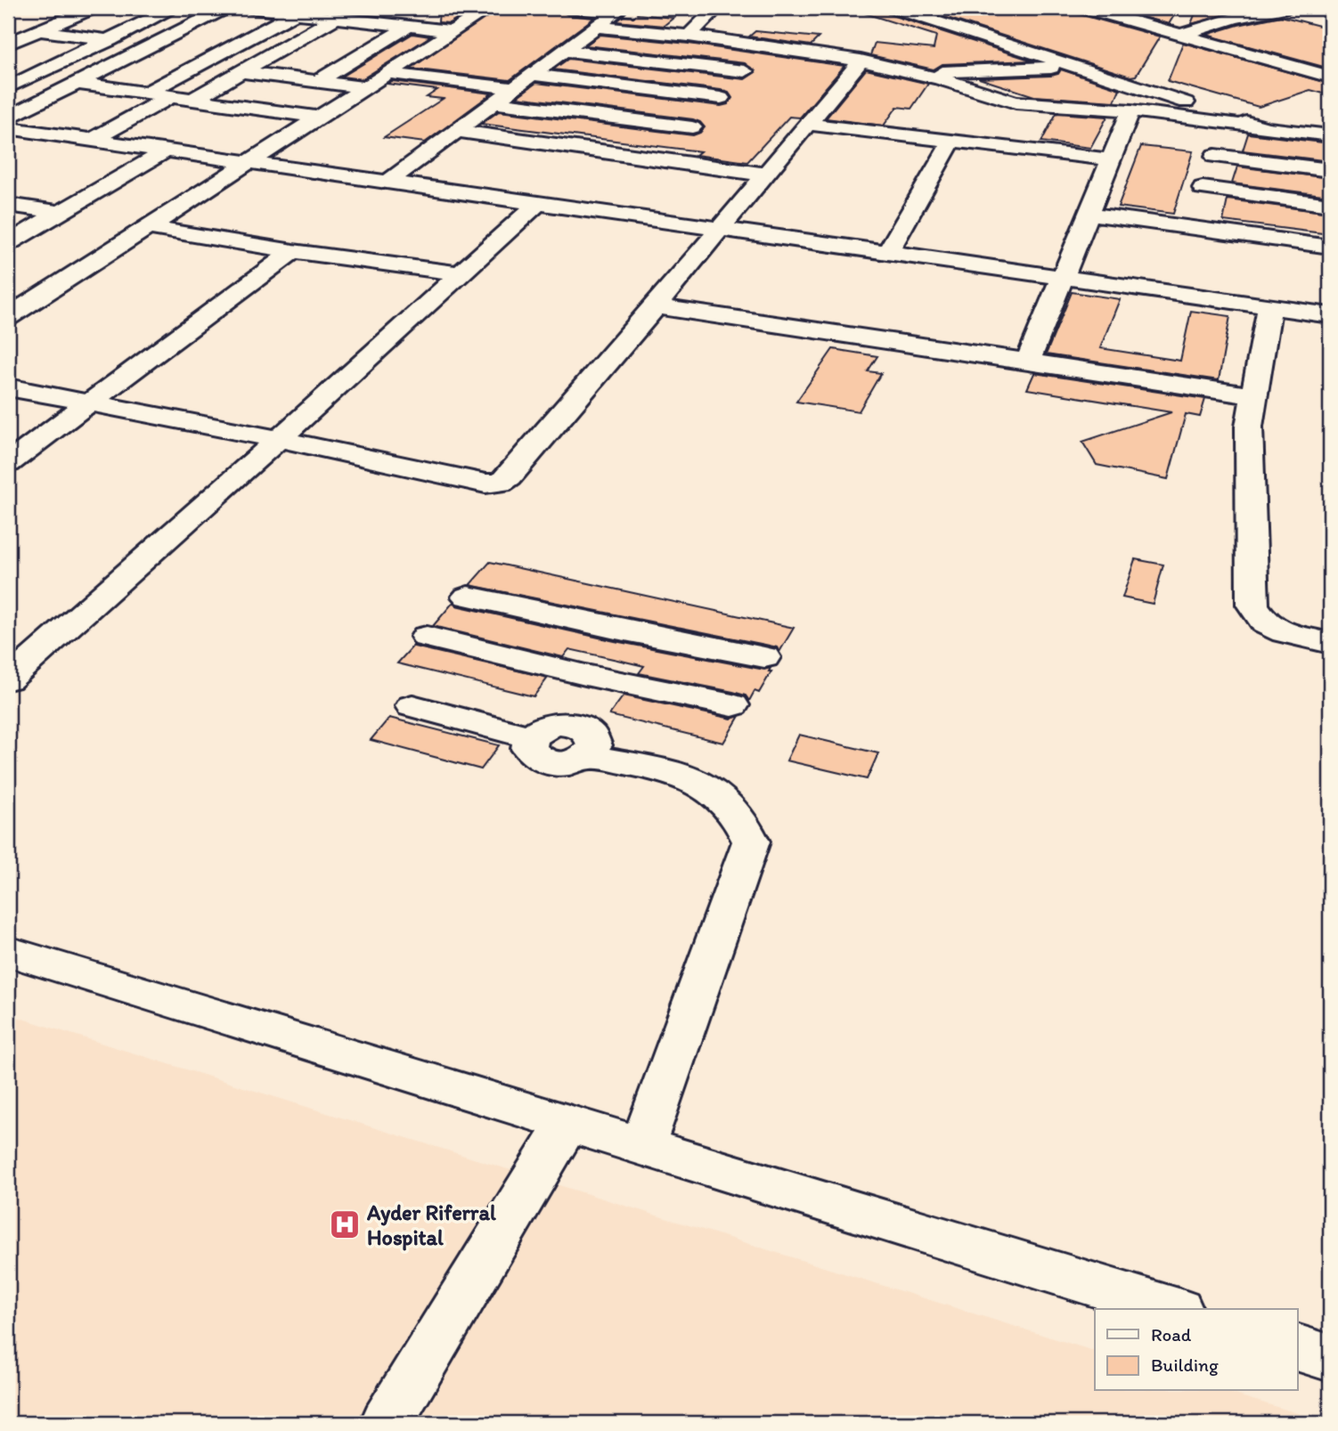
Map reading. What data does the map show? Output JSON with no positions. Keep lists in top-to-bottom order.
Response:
{
  "places": {
    "hospital": ["Ayder Riferral Hospital"]
  },
  "legend": ["Road", "Building"]
}
